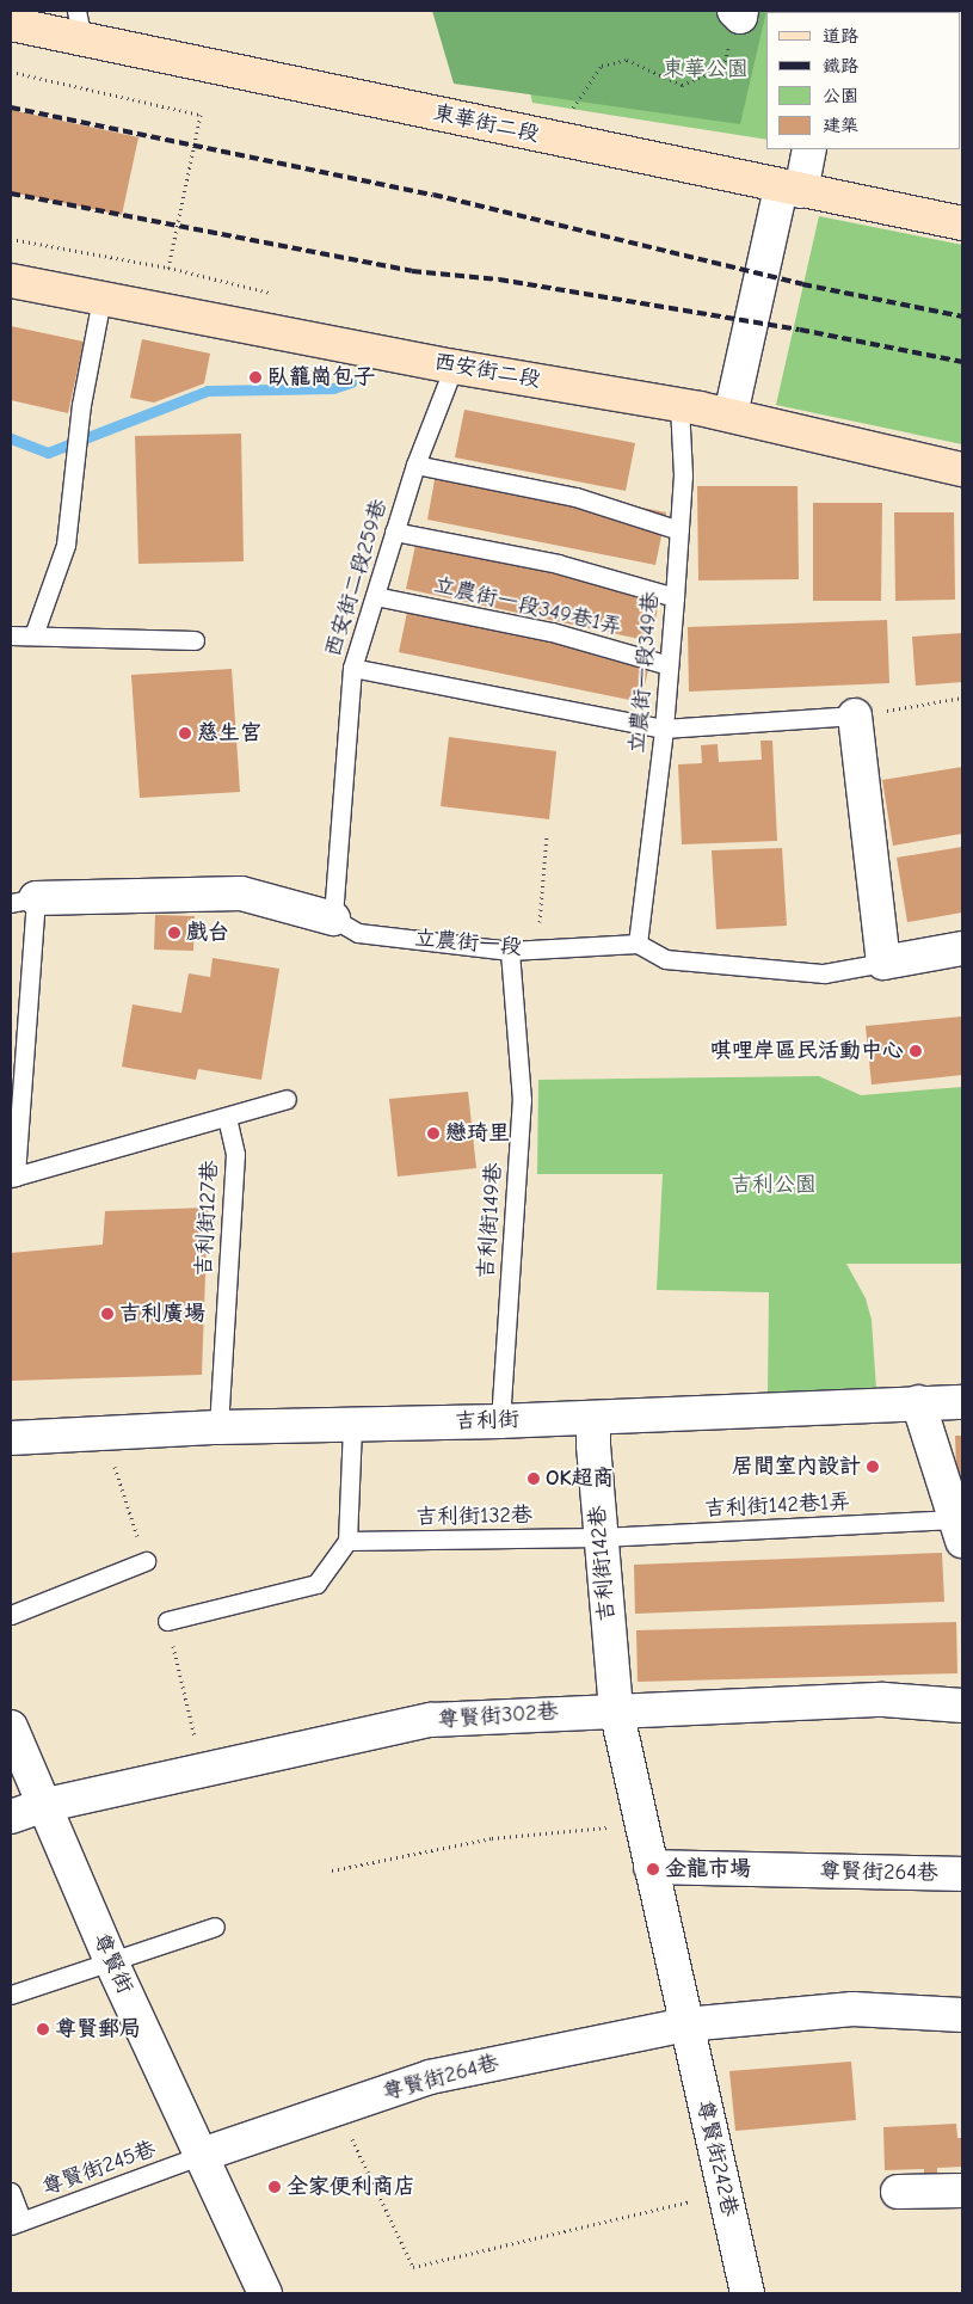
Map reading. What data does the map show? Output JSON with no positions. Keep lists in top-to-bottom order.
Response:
{
  "streets": {
    "street": [
      "東華街二段",
      "西安街二段",
      "立農街一段",
      "吉利街",
      "吉利街142巷",
      "尊賢街302巷",
      "尊賢街264巷",
      "尊賢街",
      "尊賢街242巷"
    ],
    "lane": [
      "西安街二段259巷",
      "立農街一段349巷1弄",
      "立農街一段349巷",
      "吉利街127巷",
      "吉利街149巷",
      "吉利街142巷1弄",
      "吉利街132巷",
      "尊賢街245巷"
    ]
  },
  "crossings": [
    ["西安街二段", "西安街二段259巷"],
    ["西安街二段", "立農街一段349巷"],
    ["西安街二段259巷", "立農街一段349巷1弄"],
    ["西安街二段259巷", "立農街一段"],
    ["立農街一段349巷1弄", "立農街一段349巷"],
    ["立農街一段349巷", "立農街一段"],
    ["立農街一段", "吉利街149巷"],
    ["吉利街127巷", "吉利街"],
    ["吉利街149巷", "吉利街"],
    ["吉利街", "吉利街142巷"],
    ["吉利街142巷1弄", "吉利街132巷"],
    ["吉利街142巷1弄", "吉利街142巷"],
    ["吉利街132巷", "吉利街142巷"],
    ["吉利街142巷", "尊賢街302巷"],
    ["尊賢街302巷", "尊賢街"],
    ["尊賢街264巷", "尊賢街"],
    ["尊賢街264巷", "尊賢街242巷"],
    ["尊賢街264巷", "尊賢街245巷"],
    ["尊賢街", "尊賢街245巷"]
  ],
  "parks": ["東華公園", "吉利公園"],
  "places": [
    "臥籠崗包子",
    "慈生宮",
    "戲台",
    "唭哩岸區民活動中心",
    "戀琦里",
    "吉利廣場",
    "居間室內設計",
    "OK超商",
    "金龍市場",
    "尊賢郵局",
    "全家便利商店"
  ],
  "legend": [
    "道路",
    "鐵路",
    "公園",
    "建築"
  ]
}
